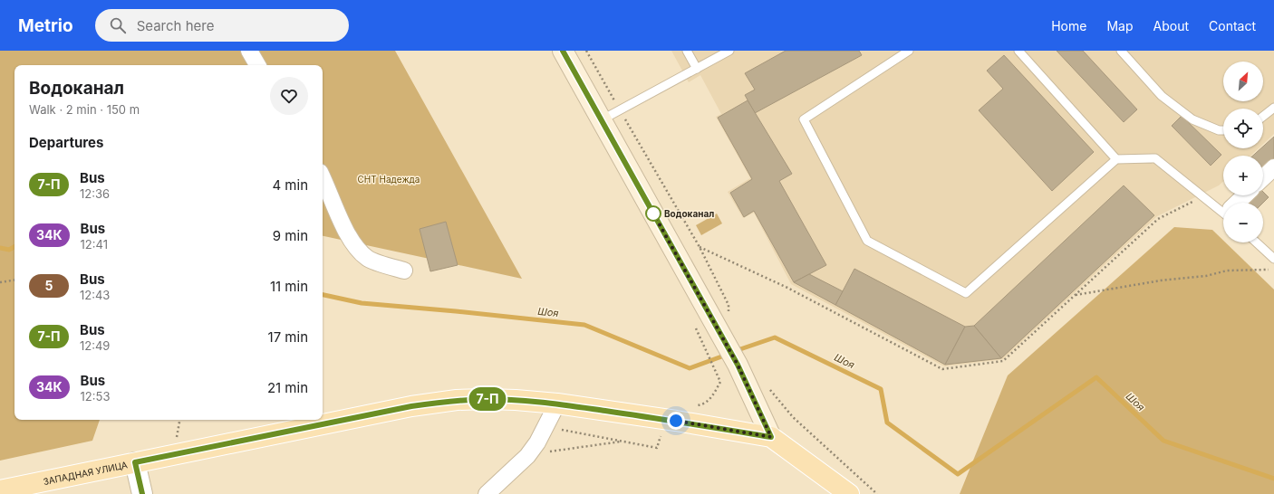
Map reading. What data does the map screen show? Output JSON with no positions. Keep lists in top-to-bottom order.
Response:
{
  "streets": {
    "main road": ["ЗАПАДНАЯ УЛИЦА"]
  },
  "water": ["Шоя"],
  "parks": ["СНТ Надежда"],
  "places": ["Водоканал"],
  "lines": ["bus line 7-П"],
  "north": "top right",
  "page": {
    "header": "Metrio",
    "search": "Search here",
    "nav": [
      "Home",
      "Map",
      "About",
      "Contact"
    ],
    "on_map": "7-П",
    "map_buttons": ["+", "−"],
    "heading": [
      ["Водоканал", "Walk · 2 min · 150 m"],
      "Departures"
    ],
    "list": [
      {
        "mark": "7-П",
        "name": "Bus",
        "note": "12:36",
        "value": "4 min"
      },
      {
        "mark": "34К",
        "name": "Bus",
        "note": "12:41",
        "value": "9 min"
      },
      {
        "mark": "5",
        "name": "Bus",
        "note": "12:43",
        "value": "11 min"
      },
      {
        "mark": "7-П",
        "name": "Bus",
        "note": "12:49",
        "value": "17 min"
      },
      {
        "mark": "34К",
        "name": "Bus",
        "note": "12:53",
        "value": "21 min"
      }
    ]
  }
}
